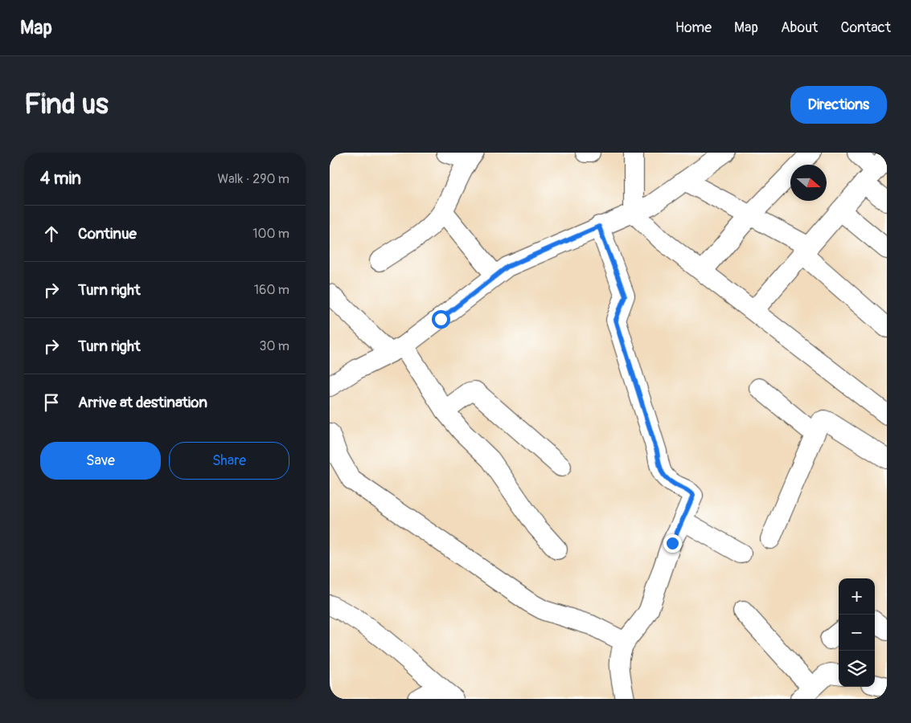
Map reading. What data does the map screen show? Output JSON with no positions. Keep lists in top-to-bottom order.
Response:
{
  "north": "right",
  "page": {
    "header": "Map",
    "nav": [
      "Home",
      "Map",
      "About",
      "Contact"
    ],
    "buttons": [
      "Directions",
      ["Save", "Share"]
    ],
    "title": "Find us",
    "heading": ["4 min", "Walk · 290 m"],
    "list": [
      ["Continue", "100 m"],
      ["Turn right", "160 m"],
      ["Turn right", "30 m"],
      "Arrive at destination"
    ],
    "map_buttons": ["+", "−"]
  }
}
